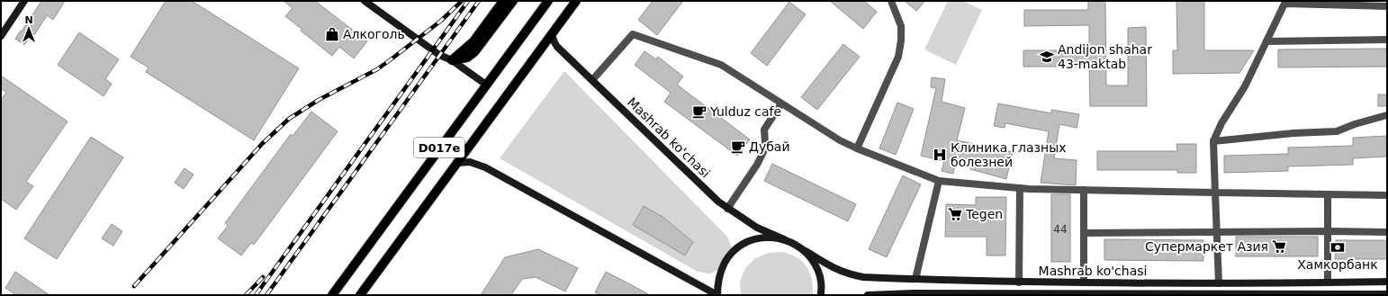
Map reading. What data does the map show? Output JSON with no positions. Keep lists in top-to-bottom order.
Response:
{
  "streets": {
    "main road": ["Mashrab ko'chasi", "D017e"]
  },
  "crossings": [
    ["Mashrab ko'chasi", "D017e"]
  ],
  "places": {
    "shop": ["Алкоголь"],
    "school or university": ["Andijon shahar 43-maktab"],
    "cafe": ["Yulduz cafe", "Дубай"],
    "hospital": ["Клиника глазных болезней"],
    "supermarket": ["Tegen", "Супермаркет Азия"],
    "bank": ["Хамкорбанк"]
  },
  "house_numbers": ["44"],
  "north": "top"
}
